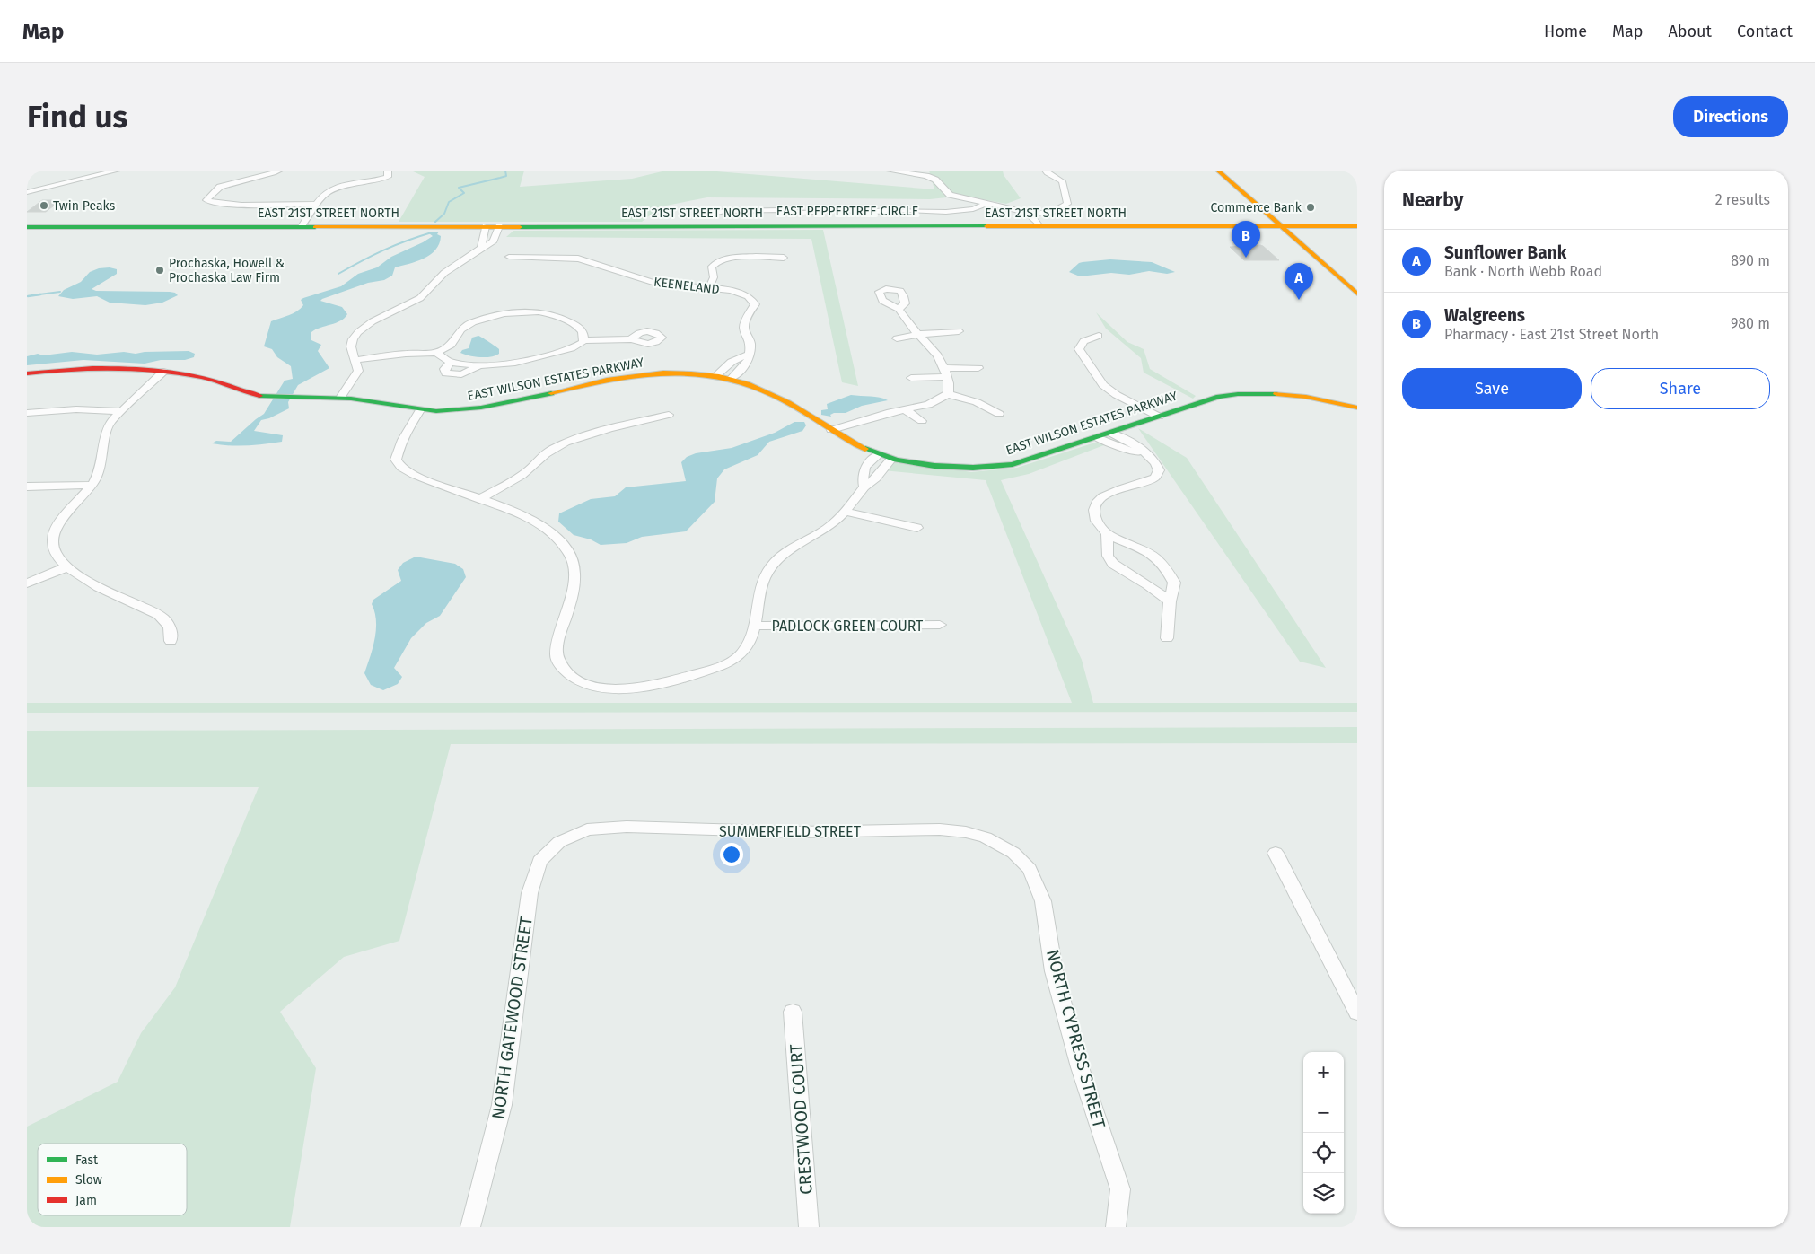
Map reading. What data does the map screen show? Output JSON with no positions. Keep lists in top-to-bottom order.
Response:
{
  "streets": {
    "main road": ["EAST 21ST STREET NORTH", "EAST WILSON ESTATES PARKWAY"],
    "street": [
      "EAST PEPPERTREE CIRCLE",
      "KEENELAND",
      "PADLOCK GREEN COURT",
      "SUMMERFIELD STREET",
      "NORTH GATEWOOD STREET",
      "NORTH CYPRESS STREET",
      "CRESTWOOD COURT"
    ]
  },
  "crossings": [
    ["SUMMERFIELD STREET", "NORTH GATEWOOD STREET"],
    ["SUMMERFIELD STREET", "NORTH CYPRESS STREET"]
  ],
  "places": ["Twin Peaks", "Commerce Bank", "Prochaska, Howell & Prochaska Law Firm"],
  "legend": ["Fast", "Slow", "Jam"],
  "page": {
    "header": "Map",
    "nav": [
      "Home",
      "Map",
      "About",
      "Contact"
    ],
    "buttons": [
      "Directions",
      ["Save", "Share"]
    ],
    "title": "Find us",
    "heading": ["Nearby", "2 results"],
    "pins": ["B", "A"],
    "list": [
      {
        "mark": "A",
        "name": "Sunflower Bank",
        "note": "Bank · North Webb Road",
        "value": "890 m"
      },
      {
        "mark": "B",
        "name": "Walgreens",
        "note": "Pharmacy · East 21st Street North",
        "value": "980 m"
      }
    ],
    "map_buttons": ["+", "−"]
  }
}
